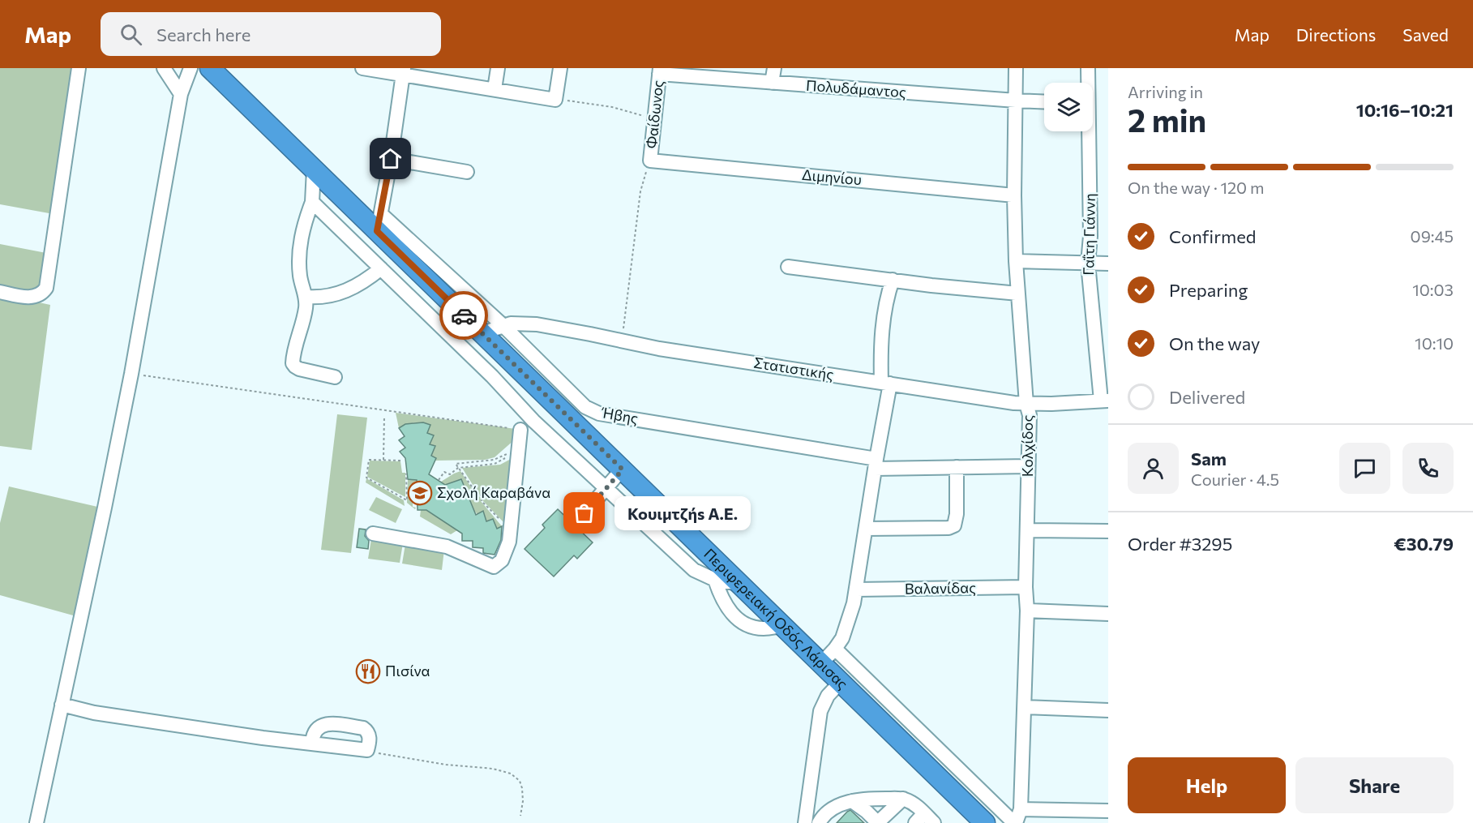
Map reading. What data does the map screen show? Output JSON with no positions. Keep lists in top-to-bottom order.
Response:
{
  "streets": {
    "highway": ["Περιφερειακή Οδός Λάρισας"],
    "street": [
      "Πολυδάμαντος",
      "Φαίδωνος",
      "Διμηνίου",
      "Γαΐτη Γιάννη",
      "Στατιστικής",
      "Ήβης",
      "Κολχίδος",
      "Βαλανίδας"
    ]
  },
  "crossings": [
    ["Πολυδάμαντος", "Φαίδωνος"],
    ["Πολυδάμαντος", "Κολχίδος"],
    ["Φαίδωνος", "Διμηνίου"],
    ["Διμηνίου", "Κολχίδος"],
    ["Γαΐτη Γιάννη", "Στατιστικής"],
    ["Στατιστικής", "Ήβης"],
    ["Στατιστικής", "Κολχίδος"],
    ["Στατιστικής", "Περιφερειακή Οδός Λάρισας"],
    ["Ήβης", "Κολχίδος"],
    ["Ήβης", "Περιφερειακή Οδός Λάρισας"],
    ["Κολχίδος", "Βαλανίδας"]
  ],
  "places": {
    "school or university": ["Σχολή Καραβάνα"],
    "other": ["Κουιμτζήs Α.Ε."],
    "restaurant": ["Πισίνα"]
  },
  "page": {
    "header": "Map",
    "search": "Search here",
    "nav": ["Map", "Directions", "Saved"],
    "heading": ["2 min", "Arriving in", "10:16–10:21"],
    "panel": [
      "Sam",
      "Courier · 4.5",
      "Order #3295",
      "€30.79"
    ],
    "bar": "On the way · 120 m",
    "list": [
      ["Confirmed", "09:45"],
      ["Preparing", "10:03"],
      ["On the way", "10:10"],
      "Delivered"
    ],
    "bubble": "Κουιμτζήs Α.Ε.",
    "buttons": ["Help", "Share"]
  }
}
